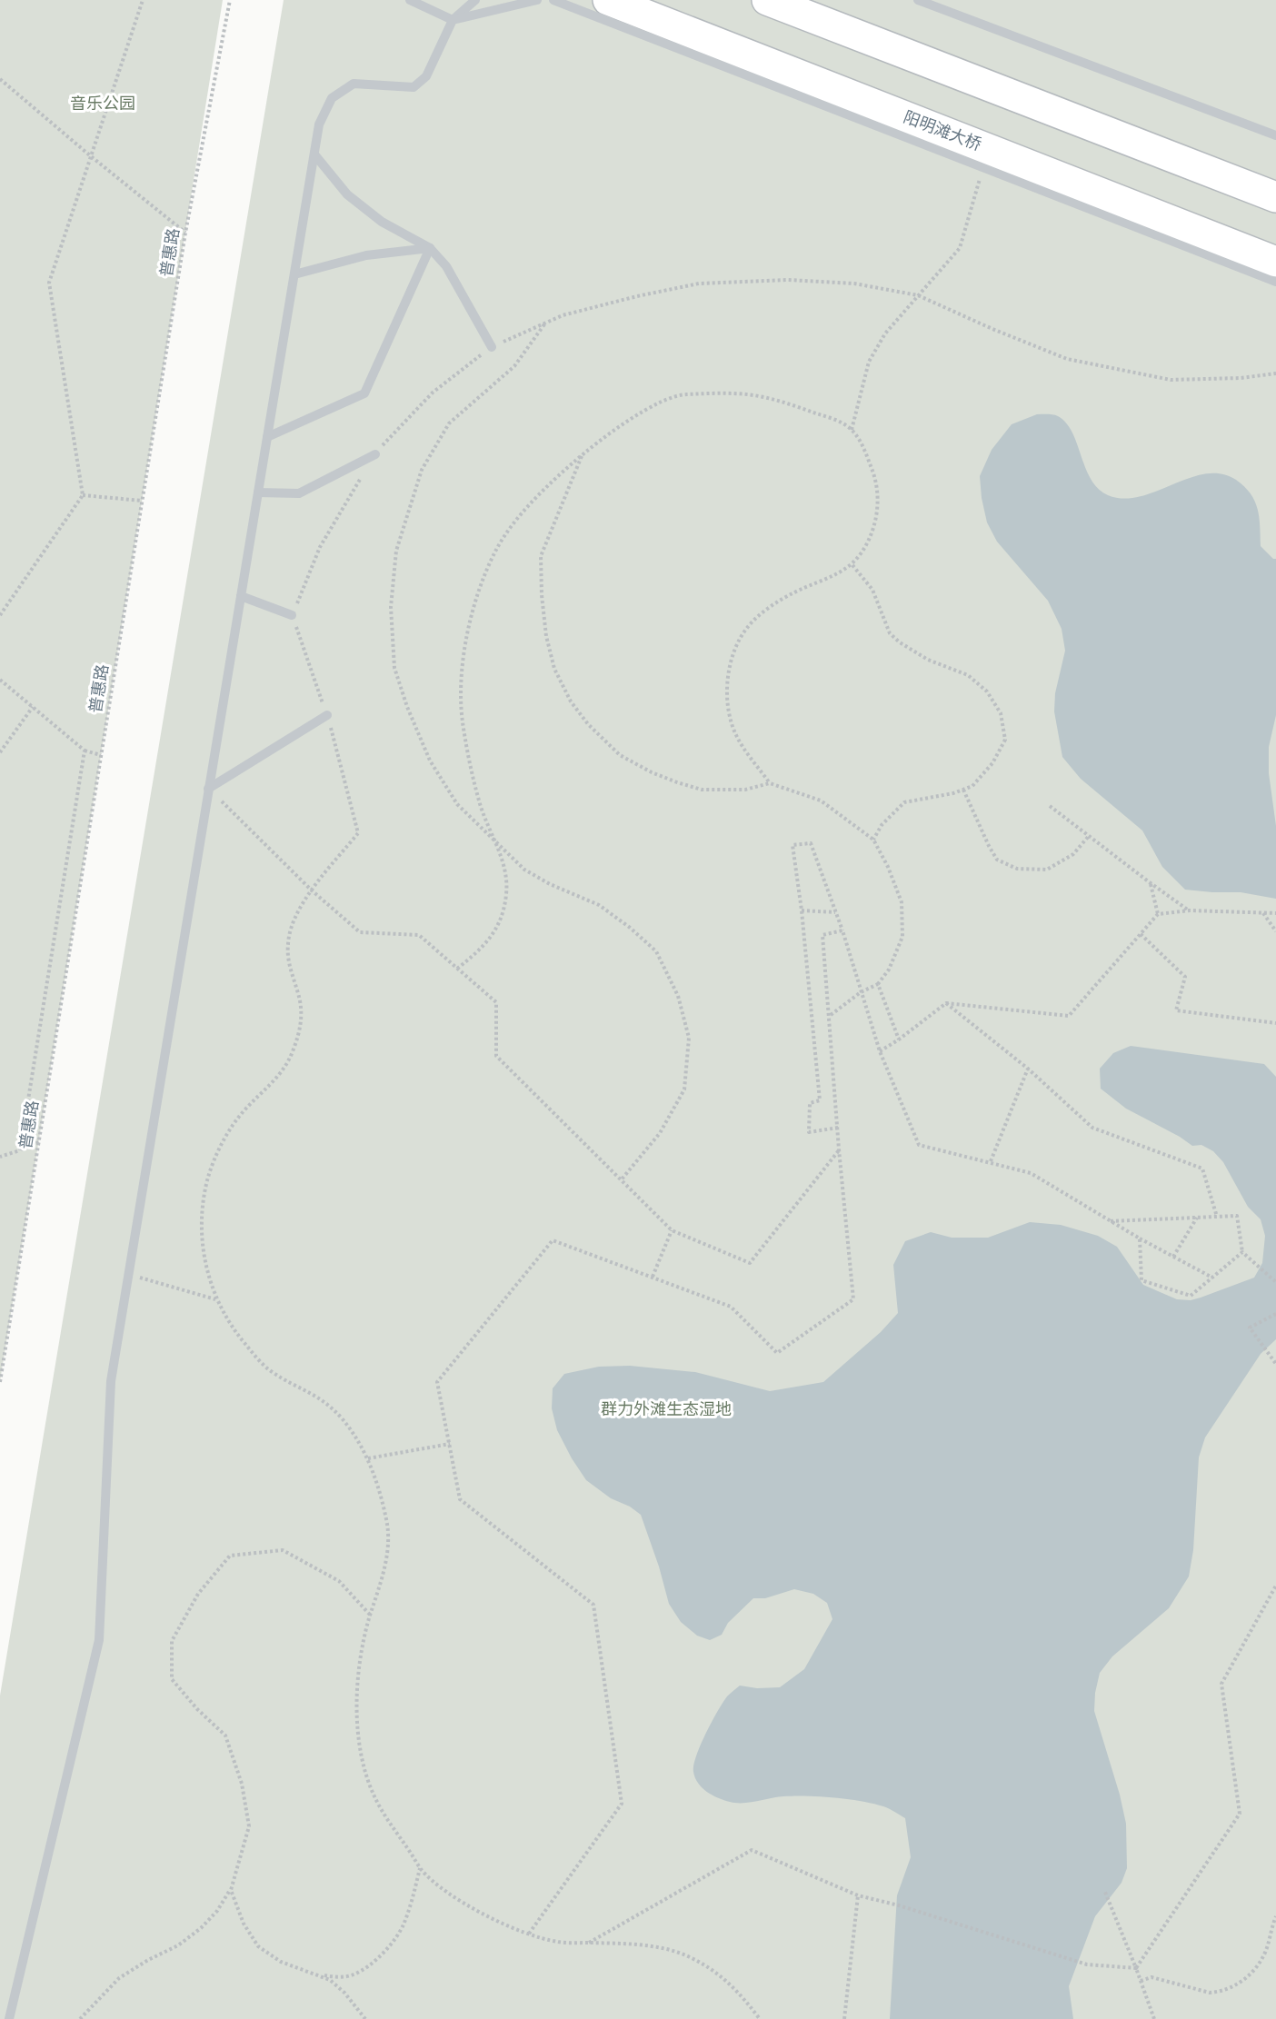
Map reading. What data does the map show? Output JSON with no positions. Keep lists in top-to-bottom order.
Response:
{
  "streets": {
    "highway": ["阳明滩大桥"],
    "path": ["普惠路"]
  },
  "parks": ["音乐公园", "群力外滩生态湿地"]
}
